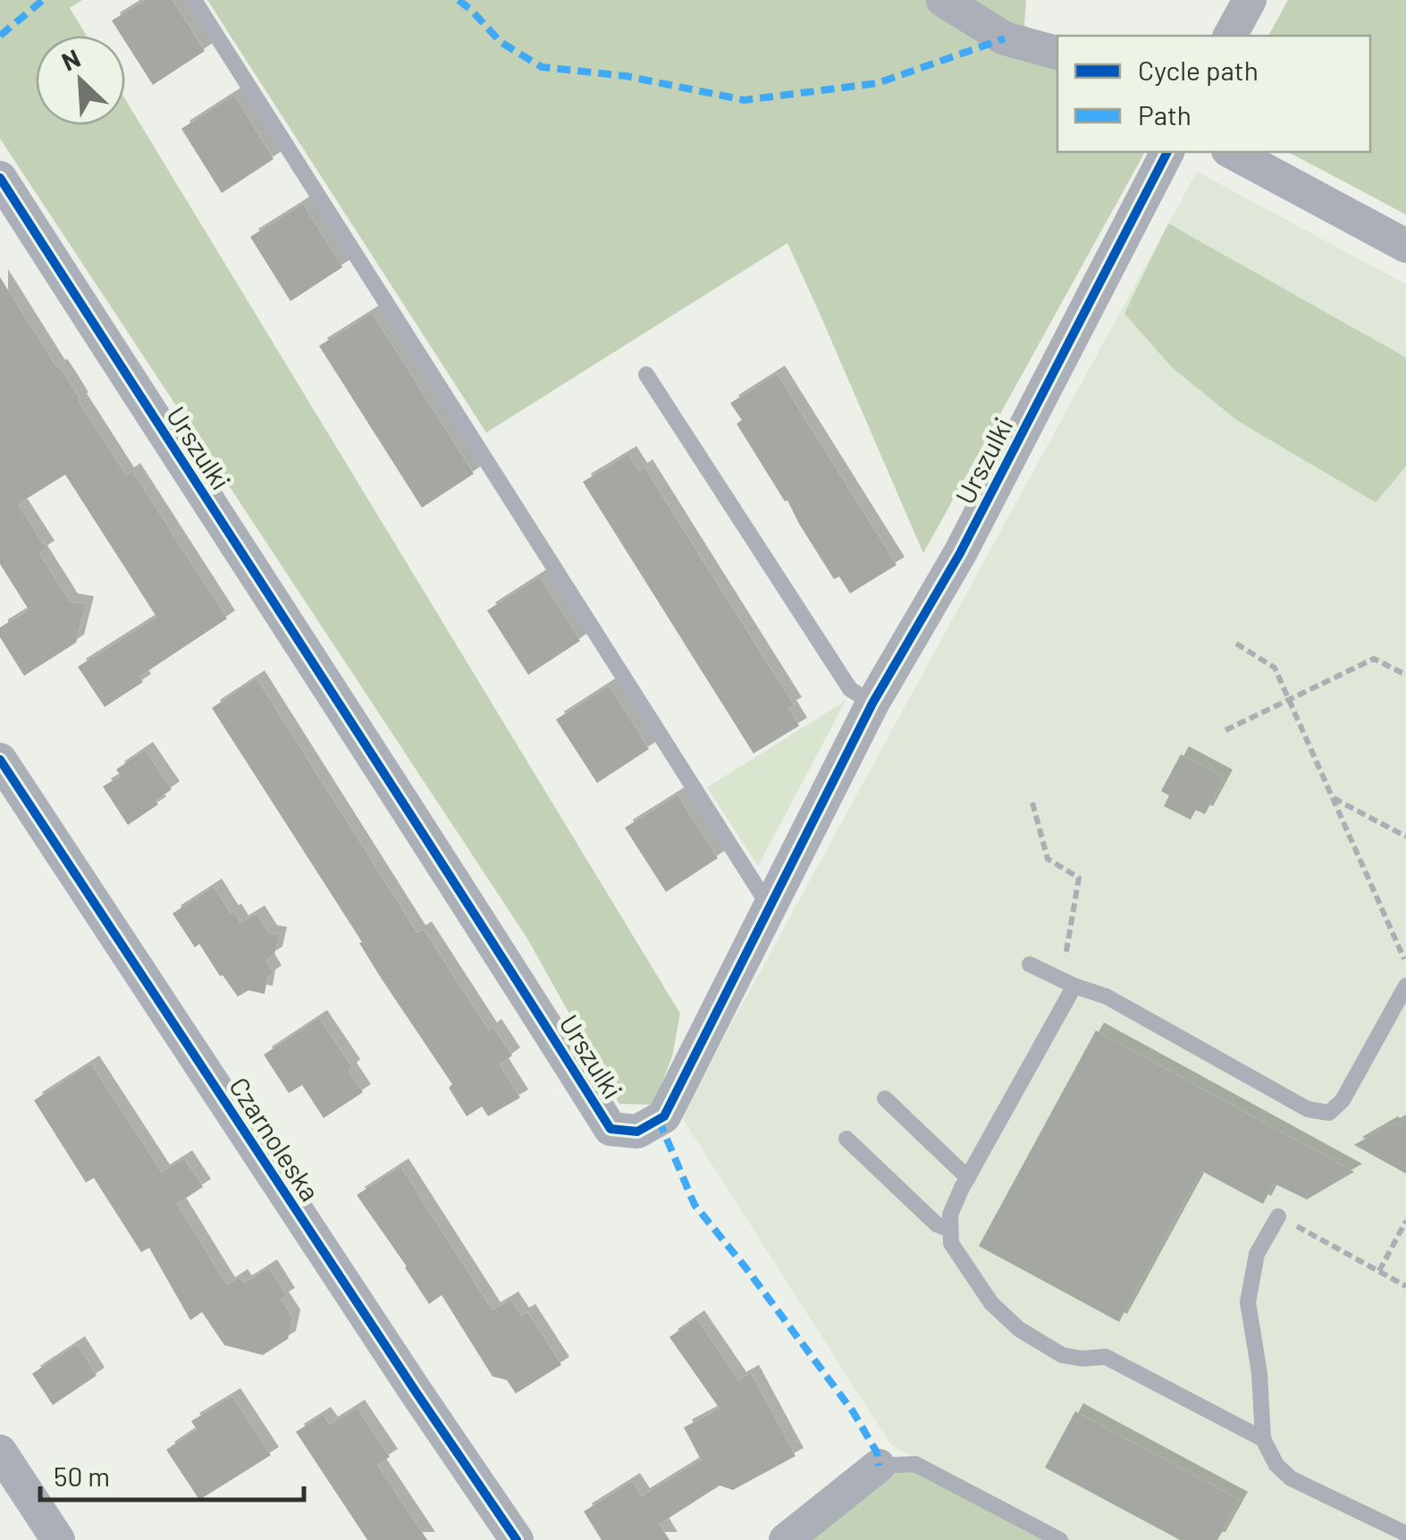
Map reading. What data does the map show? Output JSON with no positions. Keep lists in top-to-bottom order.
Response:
{
  "streets": {
    "street": ["Urszulki", "Czarnoleska"]
  },
  "legend": ["Cycle path", "Path"],
  "scale_bar": "50 m",
  "north": "top left"
}
